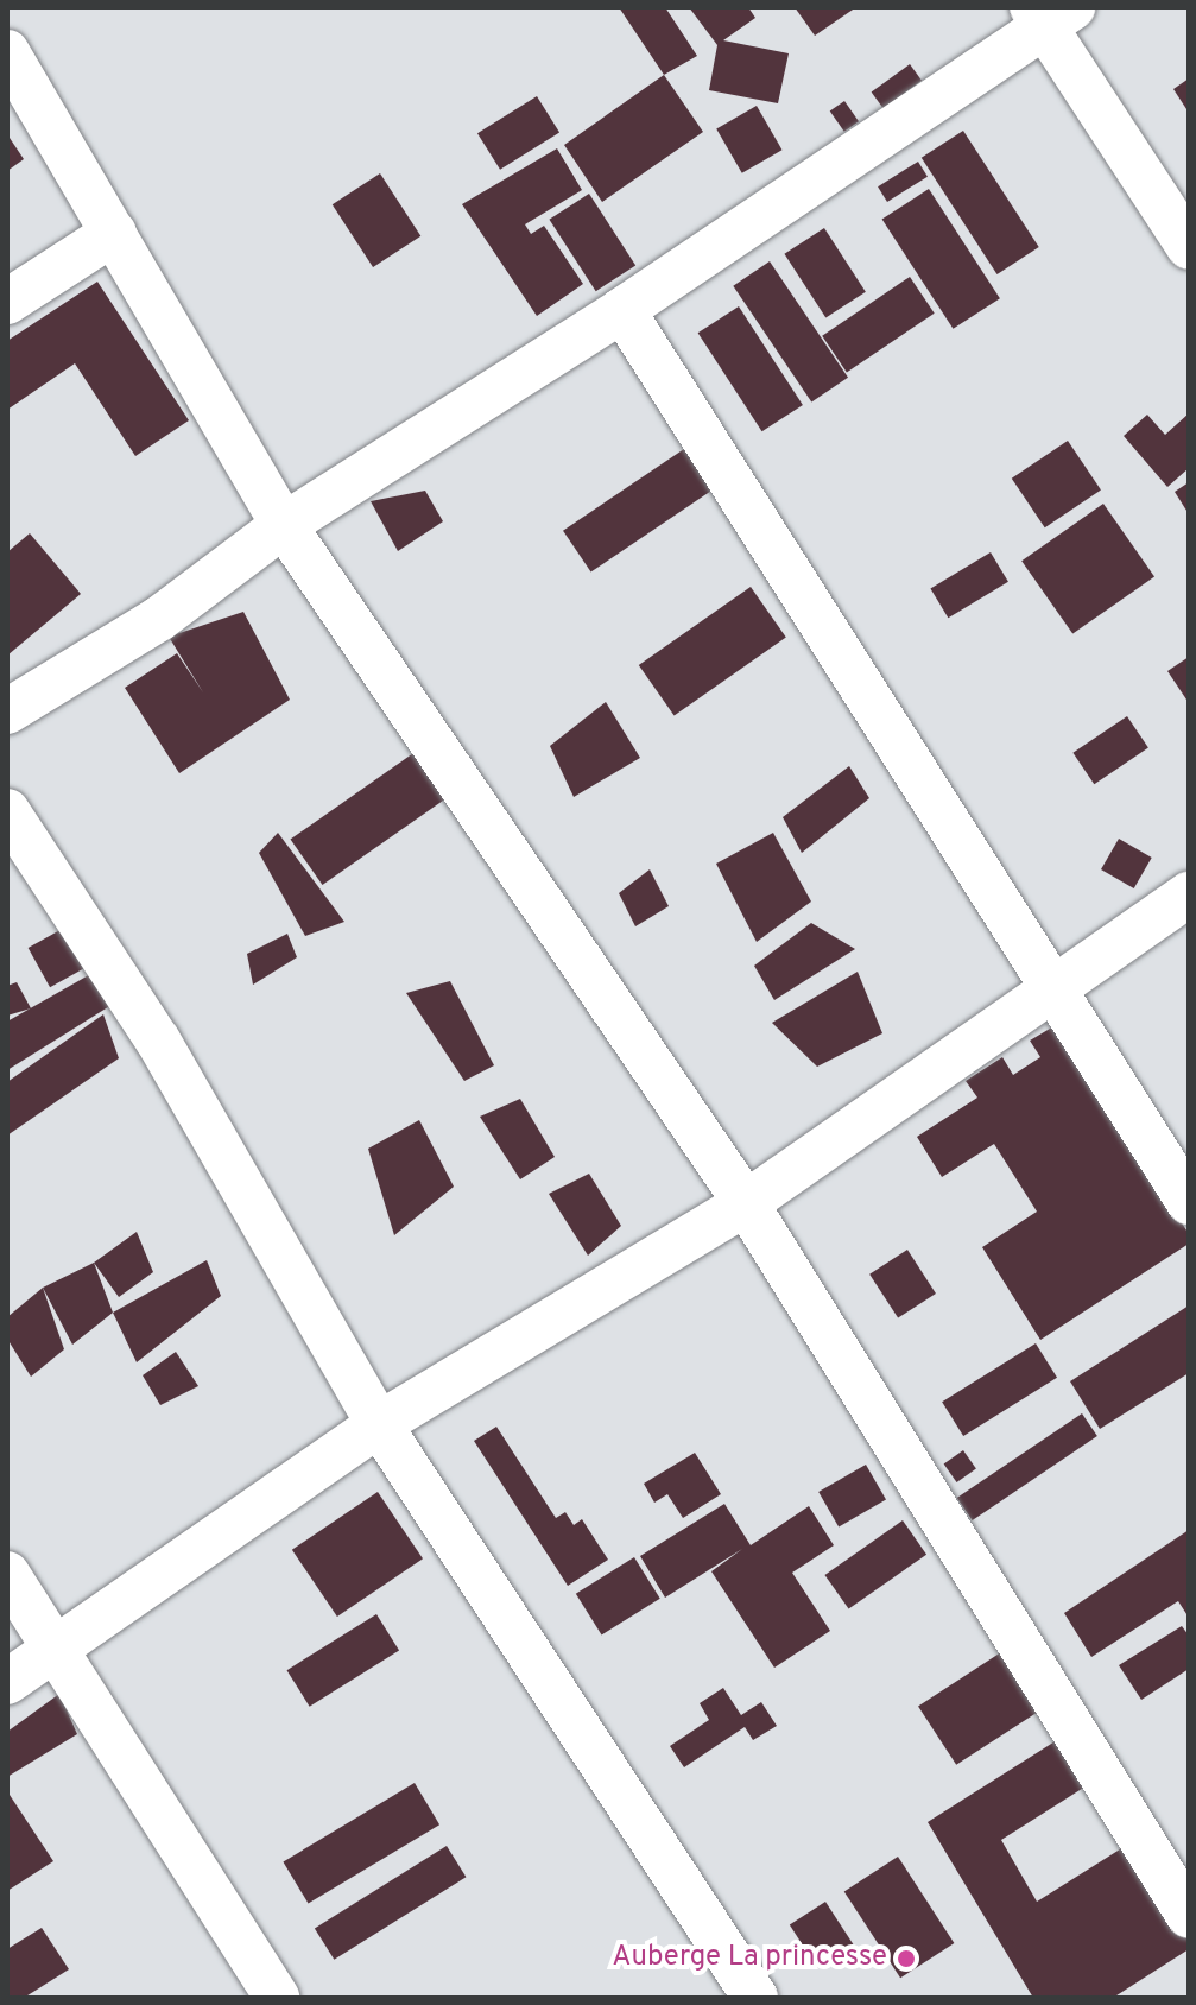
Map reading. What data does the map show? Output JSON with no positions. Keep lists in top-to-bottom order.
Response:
{
  "places": ["Auberge La princesse"]
}
